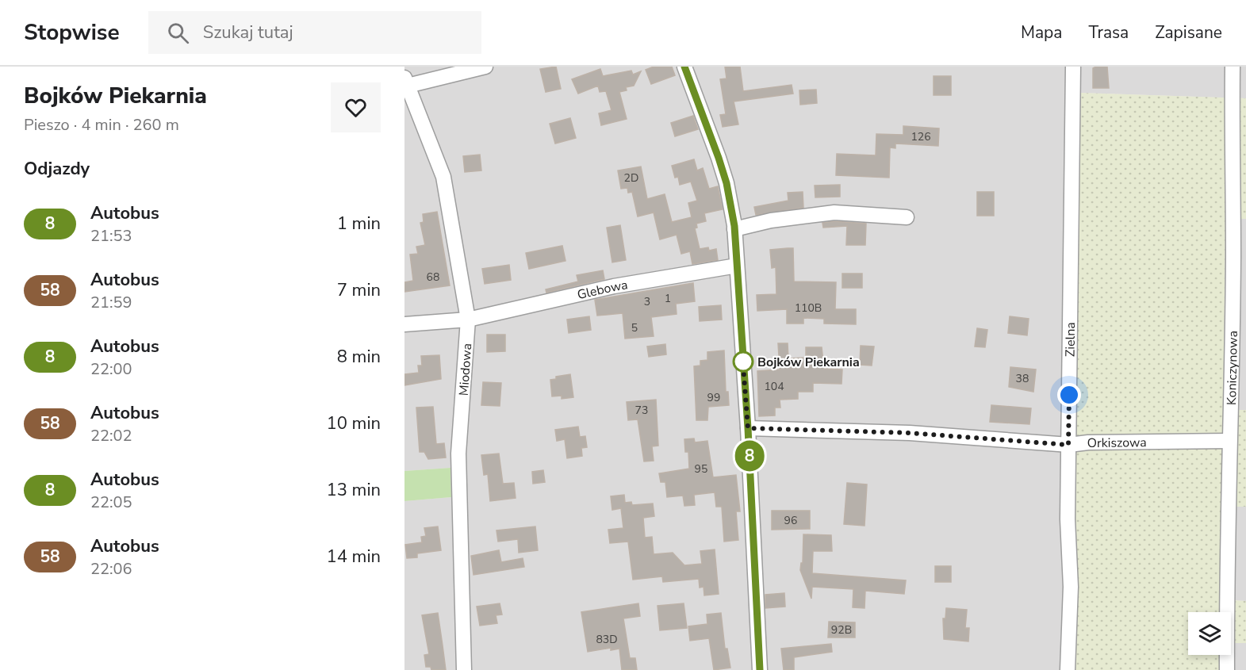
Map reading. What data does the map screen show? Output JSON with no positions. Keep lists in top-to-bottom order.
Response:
{
  "streets": {
    "street": [
      "Glebowa",
      "Zielna",
      "Koniczynowa",
      "Miodowa",
      "Orkiszowa"
    ]
  },
  "crossings": [
    ["Glebowa", "Miodowa"],
    ["Zielna", "Orkiszowa"],
    ["Koniczynowa", "Orkiszowa"]
  ],
  "places": ["Bojków Piekarnia"],
  "lines": ["bus line 8"],
  "house_numbers": [
    "126",
    "2D",
    "68",
    "1",
    "3",
    "110B",
    "5",
    "38",
    "104",
    "99",
    "73",
    "95",
    "96",
    "92B",
    "83D"
  ],
  "page": {
    "header": "Stopwise",
    "search": "Szukaj tutaj",
    "nav": ["Mapa", "Trasa", "Zapisane"],
    "heading": [
      ["Bojków Piekarnia", "Pieszo · 4 min · 260 m"],
      "Odjazdy"
    ],
    "on_map": "8",
    "list": [
      {
        "mark": "8",
        "name": "Autobus",
        "note": "21:53",
        "value": "1 min"
      },
      {
        "mark": "58",
        "name": "Autobus",
        "note": "21:59",
        "value": "7 min"
      },
      {
        "mark": "8",
        "name": "Autobus",
        "note": "22:00",
        "value": "8 min"
      },
      {
        "mark": "58",
        "name": "Autobus",
        "note": "22:02",
        "value": "10 min"
      },
      {
        "mark": "8",
        "name": "Autobus",
        "note": "22:05",
        "value": "13 min"
      },
      {
        "mark": "58",
        "name": "Autobus",
        "note": "22:06",
        "value": "14 min"
      }
    ]
  }
}
